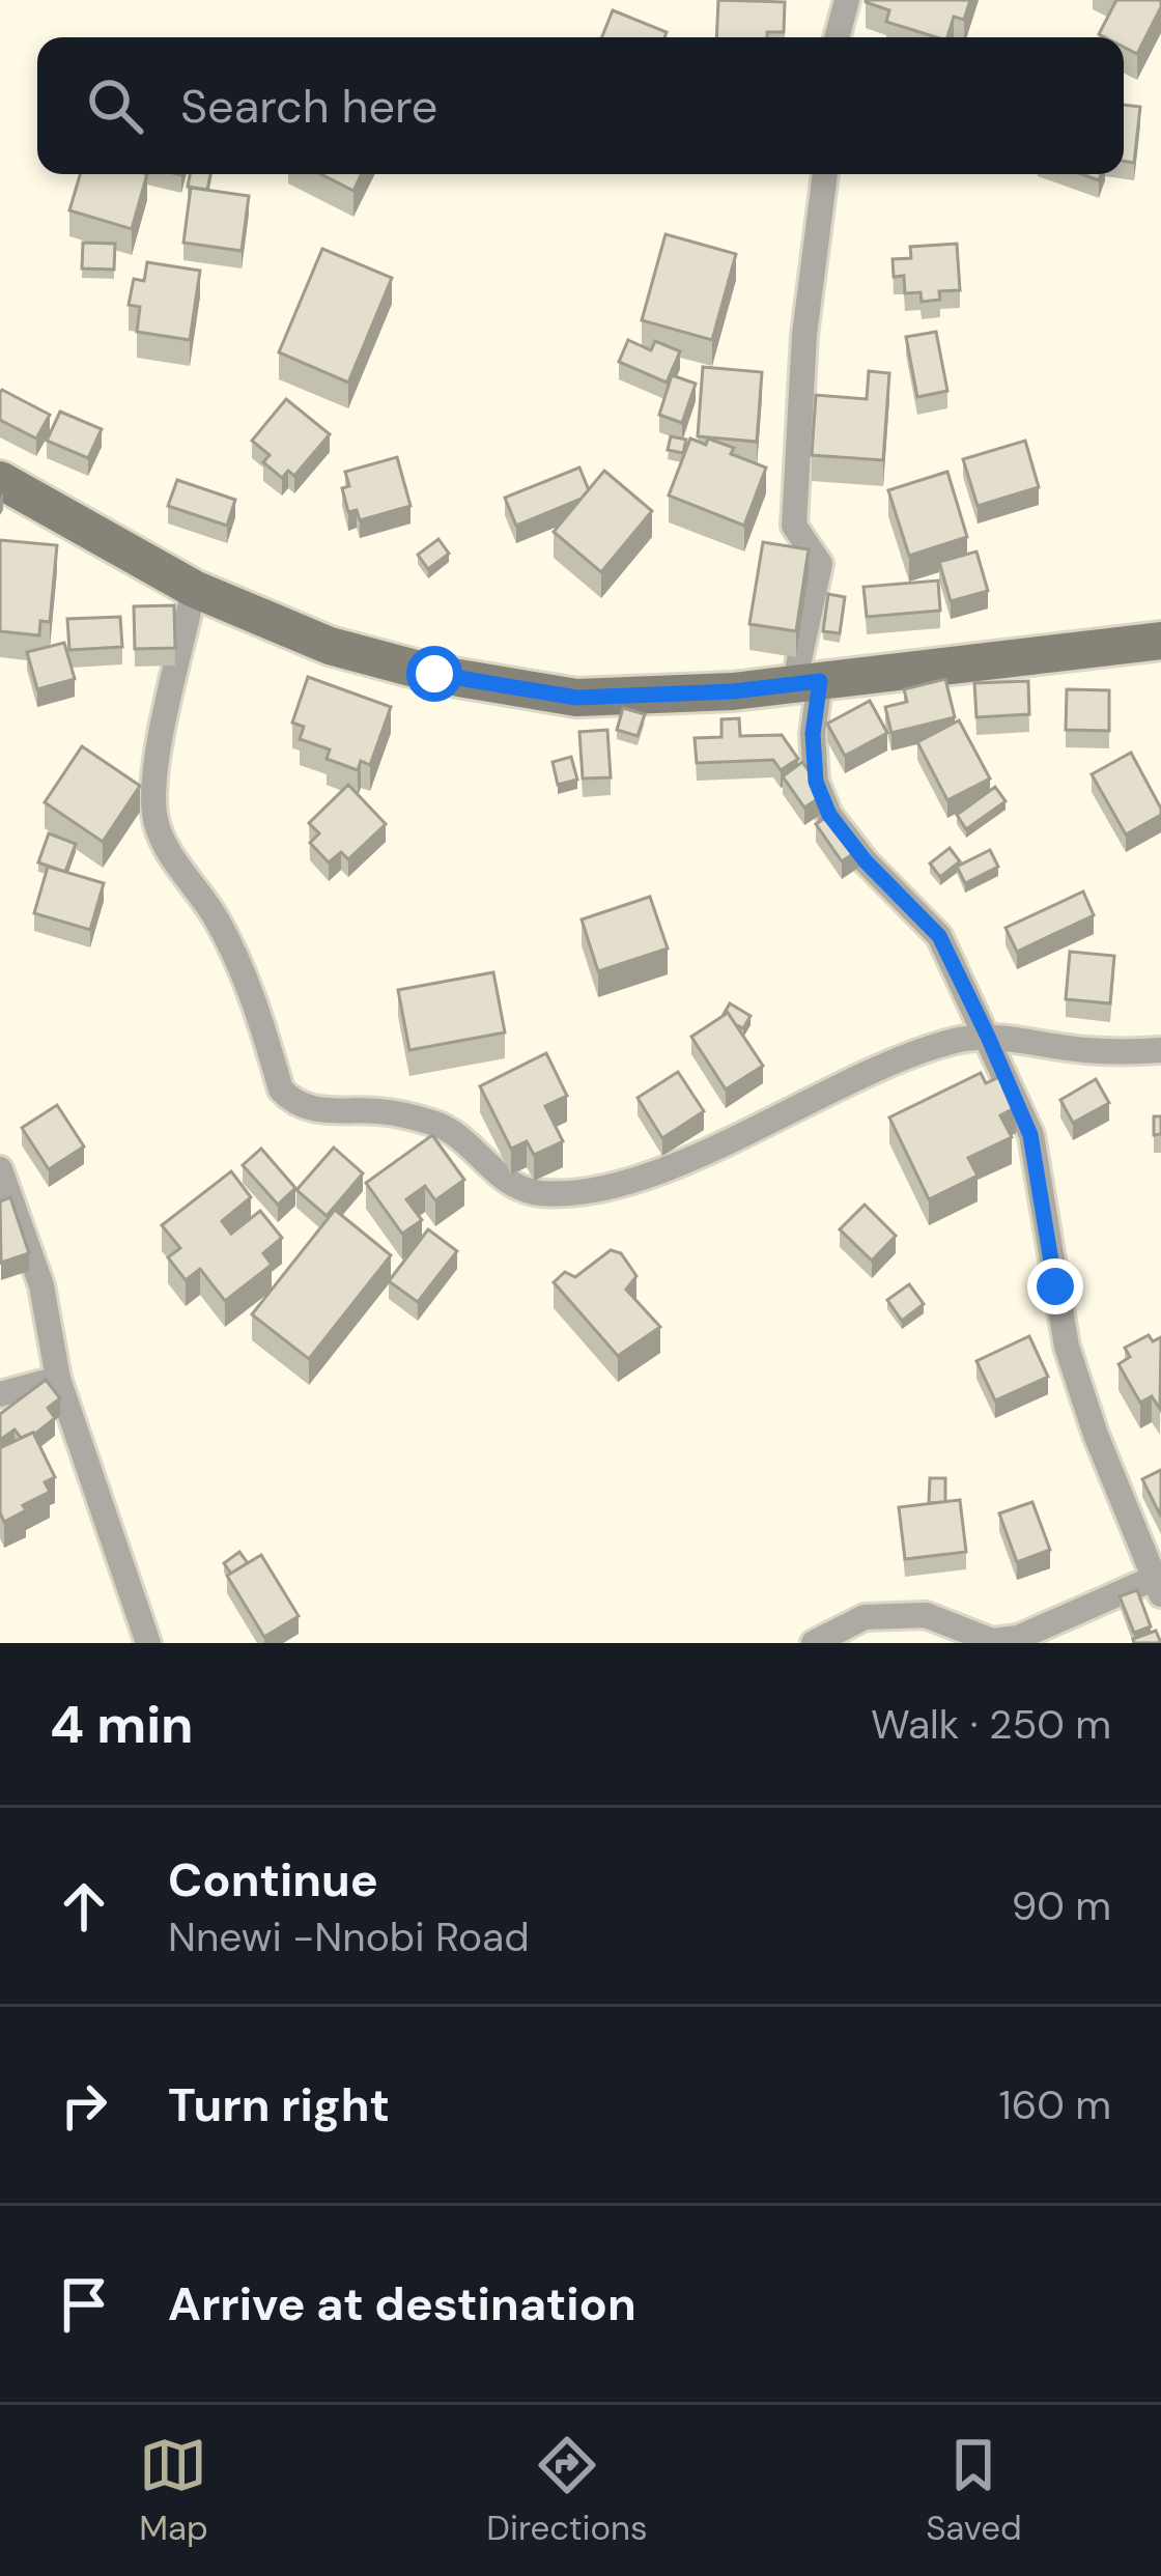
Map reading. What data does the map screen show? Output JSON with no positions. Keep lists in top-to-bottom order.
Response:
{
  "page": {
    "search": "Search here",
    "heading": ["4 min", "Walk · 250 m"],
    "list": [
      ["Continue", "Nnewi -Nnobi Road", "90 m"],
      ["Turn right", "160 m"],
      "Arrive at destination"
    ],
    "nav": ["Map", "Directions", "Saved"]
  }
}
